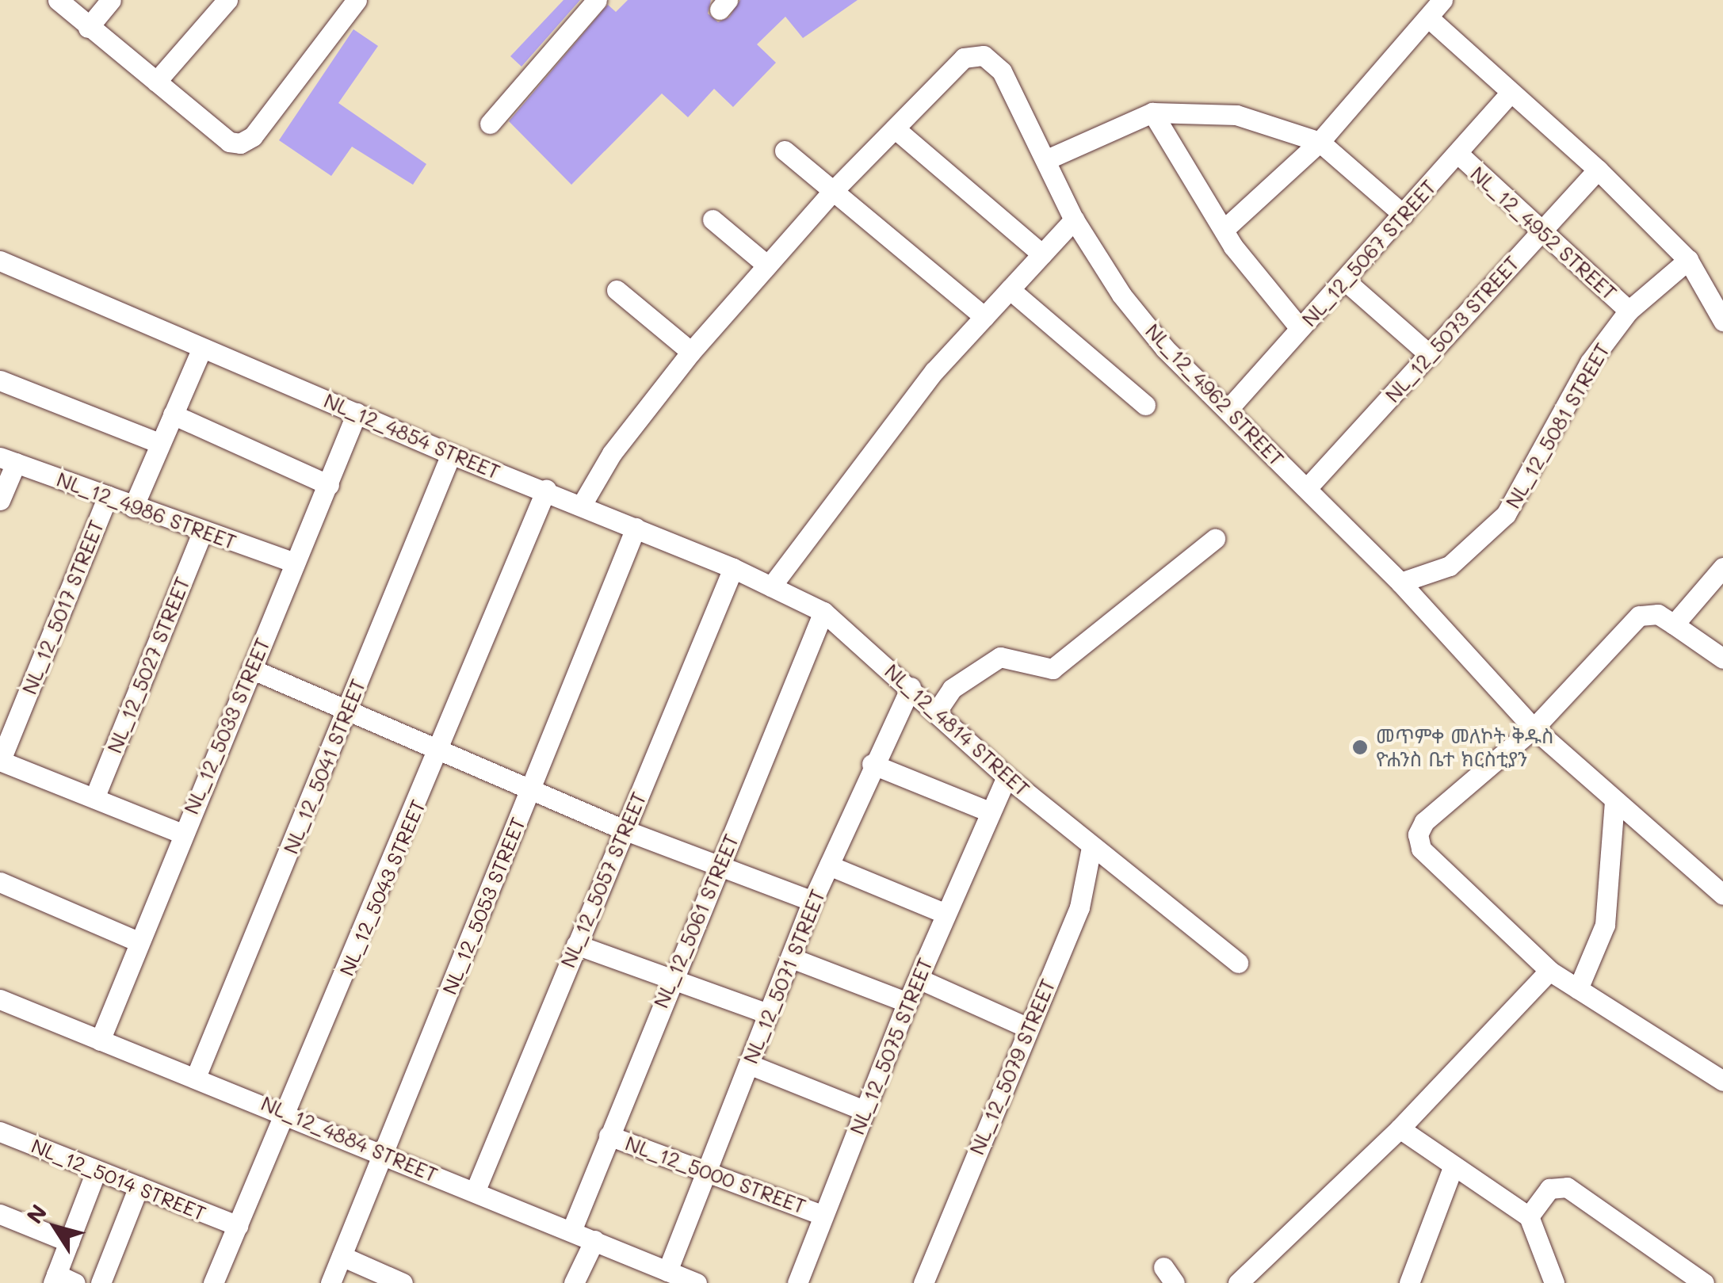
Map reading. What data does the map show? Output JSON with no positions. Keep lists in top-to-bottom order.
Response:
{
  "streets": {
    "street": [
      "NL_12_4952 STREET",
      "NL_12_5067 STREET",
      "NL_12_5073 STREET",
      "NL_12_4962 STREET",
      "NL_12_5081 STREET",
      "NL_12_4854 STREET",
      "NL_12_4986 STREET",
      "NL_12_5017 STREET",
      "NL_12_5027 STREET",
      "NL_12_5033 STREET",
      "NL_12_4814 STREET",
      "NL_12_5041 STREET",
      "NL_12_5057 STREET",
      "NL_12_5043 STREET",
      "NL_12_5053 STREET",
      "NL_12_5061 STREET",
      "NL_12_5071 STREET",
      "NL_12_5075 STREET",
      "NL_12_5079 STREET",
      "NL_12_4884 STREET",
      "NL_12_5000 STREET",
      "NL_12_5014 STREET"
    ]
  },
  "crossings": [
    ["NL_12_4952 STREET", "NL_12_5067 STREET"],
    ["NL_12_4952 STREET", "NL_12_5073 STREET"],
    ["NL_12_4952 STREET", "NL_12_5081 STREET"],
    ["NL_12_5067 STREET", "NL_12_4962 STREET"],
    ["NL_12_5073 STREET", "NL_12_4962 STREET"],
    ["NL_12_4962 STREET", "NL_12_5081 STREET"],
    ["NL_12_4854 STREET", "NL_12_5033 STREET"],
    ["NL_12_4854 STREET", "NL_12_4814 STREET"],
    ["NL_12_4854 STREET", "NL_12_5041 STREET"],
    ["NL_12_4854 STREET", "NL_12_5057 STREET"],
    ["NL_12_4854 STREET", "NL_12_5043 STREET"],
    ["NL_12_4854 STREET", "NL_12_5053 STREET"],
    ["NL_12_4854 STREET", "NL_12_5061 STREET"],
    ["NL_12_4986 STREET", "NL_12_5017 STREET"],
    ["NL_12_4986 STREET", "NL_12_5027 STREET"],
    ["NL_12_4986 STREET", "NL_12_5033 STREET"],
    ["NL_12_5033 STREET", "NL_12_4884 STREET"],
    ["NL_12_4814 STREET", "NL_12_5061 STREET"],
    ["NL_12_4814 STREET", "NL_12_5071 STREET"],
    ["NL_12_4814 STREET", "NL_12_5075 STREET"],
    ["NL_12_4814 STREET", "NL_12_5079 STREET"],
    ["NL_12_5041 STREET", "NL_12_4884 STREET"],
    ["NL_12_5057 STREET", "NL_12_4884 STREET"],
    ["NL_12_5043 STREET", "NL_12_4884 STREET"],
    ["NL_12_5043 STREET", "NL_12_5014 STREET"],
    ["NL_12_5053 STREET", "NL_12_4884 STREET"],
    ["NL_12_5061 STREET", "NL_12_4884 STREET"],
    ["NL_12_5061 STREET", "NL_12_5000 STREET"],
    ["NL_12_5071 STREET", "NL_12_4884 STREET"],
    ["NL_12_5071 STREET", "NL_12_5000 STREET"],
    ["NL_12_5075 STREET", "NL_12_5000 STREET"]
  ],
  "places": ["መጥምቀ መለኮት ቅዱስ ዮሐንስ ቤተ ክርስቲያን"],
  "north": "top left"
}
